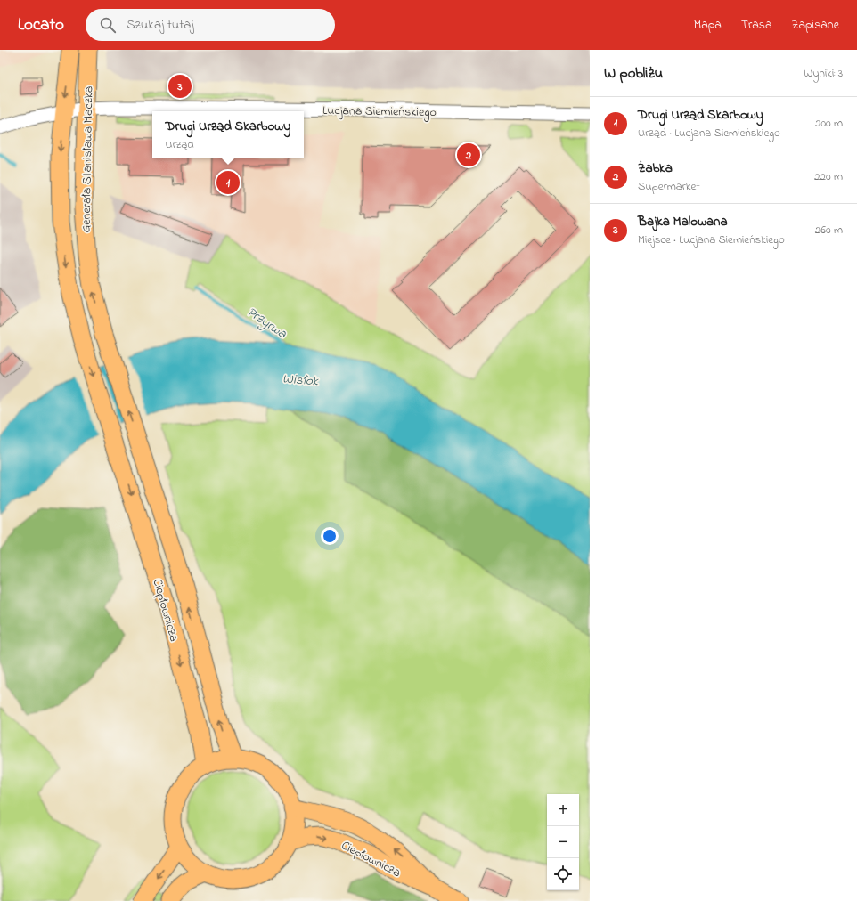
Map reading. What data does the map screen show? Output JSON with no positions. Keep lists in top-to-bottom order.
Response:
{
  "streets": {
    "main road": ["Generała Stanisława Maczka", "Ciepłownicza"],
    "street": ["Lucjana Siemieńskiego"]
  },
  "crossings": [
    ["Lucjana Siemieńskiego", "Generała Stanisława Maczka"],
    ["Generała Stanisława Maczka", "Ciepłownicza"]
  ],
  "water": ["Przyrwa", "Wisłok"],
  "page": {
    "header": "Locato",
    "search": "Szukaj tutaj",
    "nav": ["Mapa", "Trasa", "Zapisane"],
    "heading": ["W pobliżu", "Wyniki: 3"],
    "pins": ["3", "2", "1"],
    "list": [
      {
        "mark": "1",
        "name": "Drugi Urząd Skarbowy",
        "note": "Urząd · Lucjana Siemieńskiego",
        "value": "200 m"
      },
      {
        "mark": "2",
        "name": "Żabka",
        "note": "Supermarket",
        "value": "220 m"
      },
      {
        "mark": "3",
        "name": "Bajka Malowana",
        "note": "Miejsce · Lucjana Siemieńskiego",
        "value": "260 m"
      }
    ],
    "popup": ["Drugi Urząd Skarbowy", "Urząd"],
    "map_buttons": ["+", "−"]
  }
}
